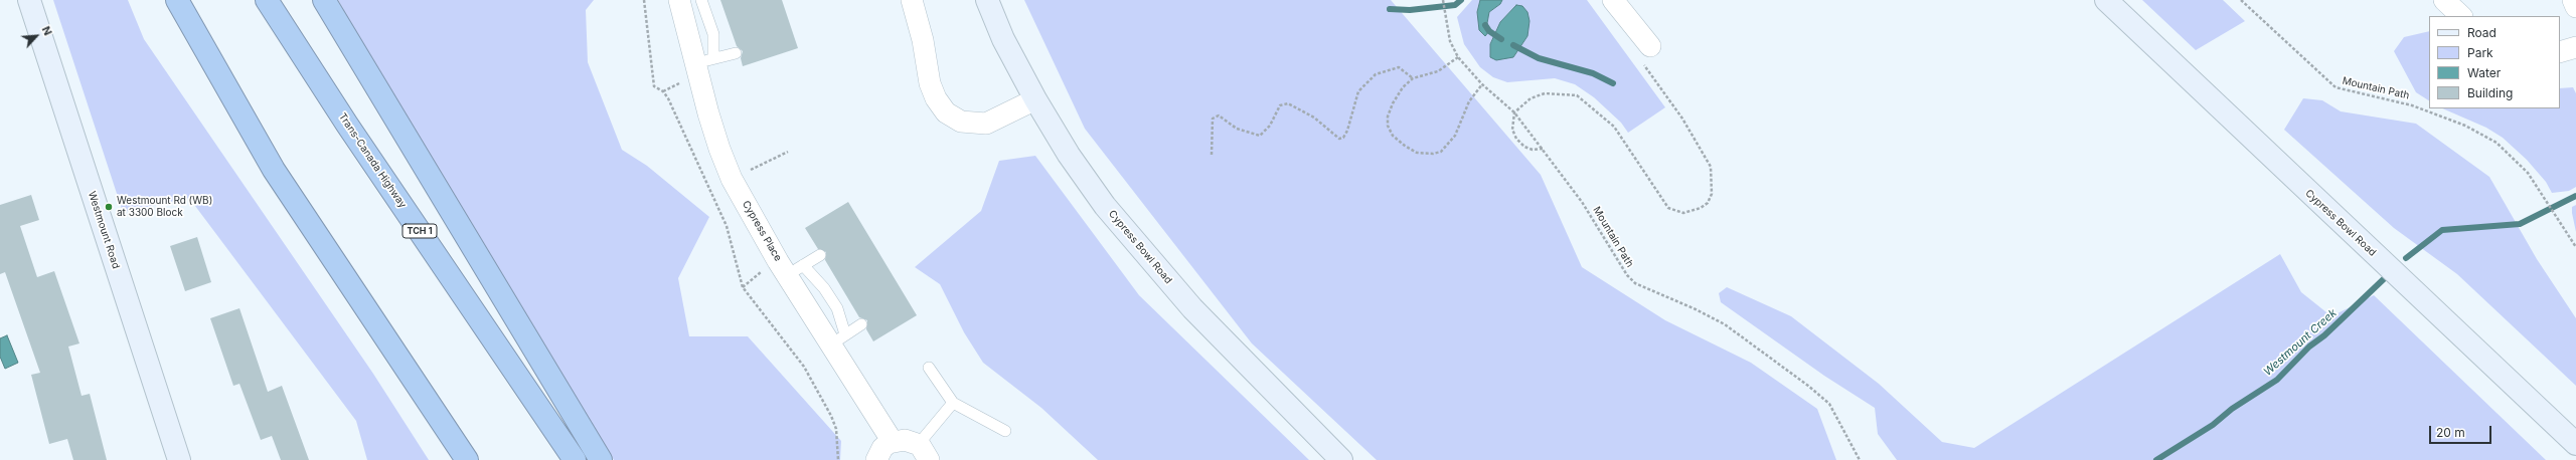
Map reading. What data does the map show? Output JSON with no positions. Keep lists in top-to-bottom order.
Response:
{
  "streets": {
    "highway": ["Trans-Canada Highway", "TCH 1"],
    "street": ["Cypress Bowl Road", "Westmount Road", "Cypress Place"],
    "path": ["Mountain Path"]
  },
  "water": ["Westmount Creek"],
  "places": ["Westmount Rd (WB) at 3300 Block"],
  "legend": [
    "Road",
    "Park",
    "Water",
    "Building"
  ],
  "scale_bar": "20 m",
  "north": "top right"
}
